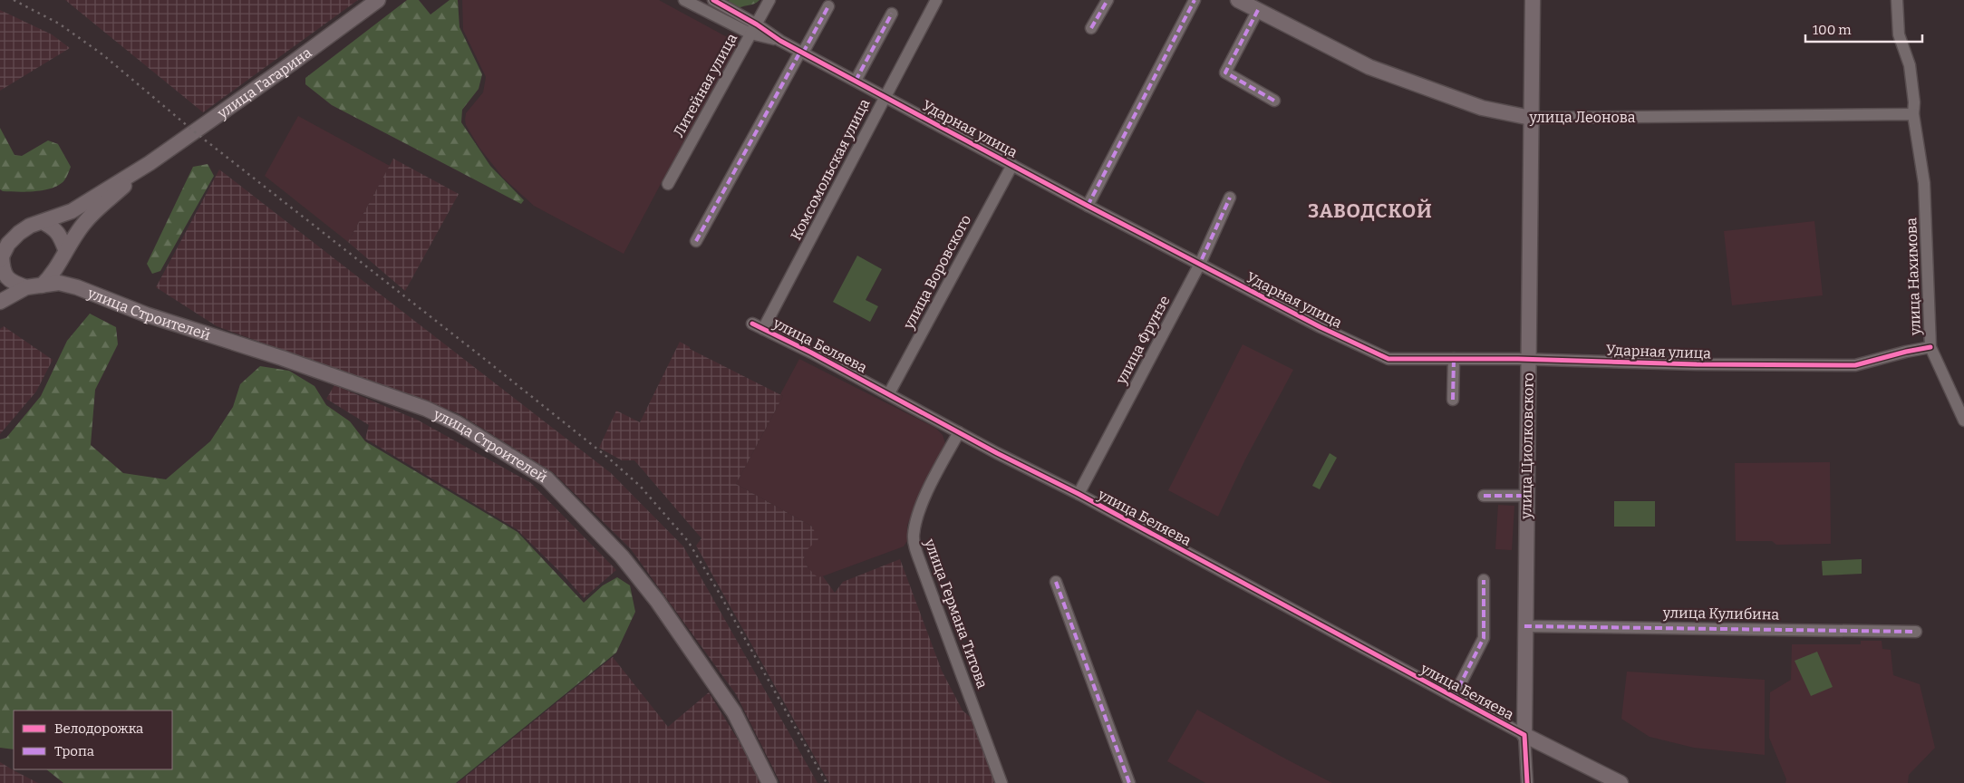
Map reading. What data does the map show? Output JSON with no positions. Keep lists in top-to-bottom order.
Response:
{
  "streets": {
    "main road": [
      "улица Гагарина",
      "улица Леонова",
      "улица Строителей",
      "улица Беляева",
      "улица Циолковского"
    ],
    "street": [
      "Литейная улица",
      "Ударная улица",
      "Комсомольская улица",
      "улица Воровского",
      "улица Нахимова",
      "улица Фрунзе",
      "улица Германа Титова",
      "улица Кулибина"
    ]
  },
  "crossings": [
    ["Литейная улица", "Ударная улица"],
    ["улица Леонова", "улица Нахимова"],
    ["улица Леонова", "улица Циолковского"],
    ["Ударная улица", "Комсомольская улица"],
    ["Ударная улица", "улица Воровского"],
    ["Ударная улица", "улица Нахимова"],
    ["Ударная улица", "улица Фрунзе"],
    ["Ударная улица", "улица Циолковского"],
    ["Комсомольская улица", "улица Беляева"],
    ["улица Воровского", "улица Беляева"],
    ["улица Фрунзе", "улица Беляева"],
    ["улица Беляева", "улица Циолковского"],
    ["улица Беляева", "улица Германа Титова"],
    ["улица Циолковского", "улица Кулибина"]
  ],
  "districts": ["ЗАВОДСКОЙ"],
  "legend": ["Велодорожка", "Тропа"],
  "scale_bar": "100 m"
}
